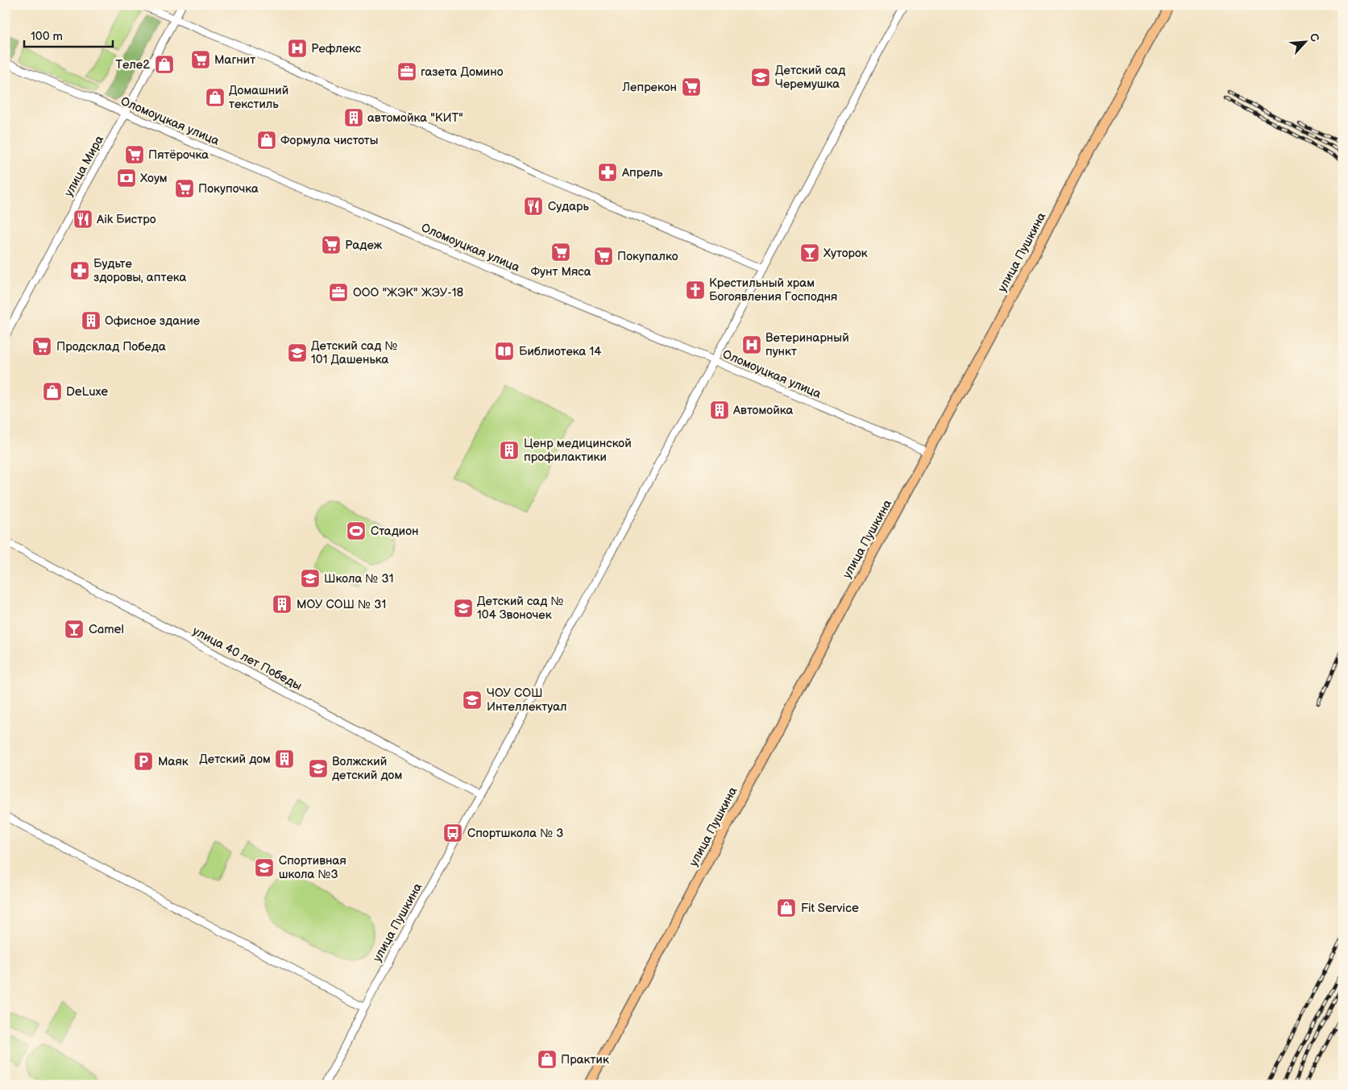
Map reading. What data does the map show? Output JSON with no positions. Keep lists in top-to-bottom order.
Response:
{
  "streets": {
    "main road": ["улица Пушкина"],
    "street": ["Оломоуцкая улица", "улица Мира", "улица 40 лет Победы"]
  },
  "crossings": [
    ["Оломоуцкая улица", "улица Мира"],
    ["Оломоуцкая улица", "улица Пушкина"],
    ["улица Пушкина", "улица 40 лет Победы"]
  ],
  "places": {
    "hospital": ["Рефлекс", "Ветеринарный пункт"],
    "supermarket": [
      "Магнит",
      "Лепрекон",
      "Пятёрочка",
      "Покупочка",
      "Радеж",
      "Фунт Мяса",
      "Покупалко",
      "Продсклад Победа"
    ],
    "shop": [
      "Теле2",
      "Домашний текстиль",
      "Формула чистоты",
      "DeLuxe",
      "Fit Service",
      "Практик"
    ],
    "office": ["газета Домино", "ООО \"ЖЭК\" ЖЭУ-18"],
    "school or university": [
      "Детский сад Черемушка",
      "Детский сад № 101 Дашенька",
      "Школа № 31",
      "Детский сад № 104 Звоночек",
      "ЧОУ СОШ Интеллектуал",
      "Волжский детский дом",
      "Спортивная школа №3"
    ],
    "building": [
      "автомойка \"КИТ\"",
      "Офисное здание",
      "Автомойка",
      "Ценр медицинской профилактики",
      "МОУ СОШ № 31",
      "Детский дом"
    ],
    "pharmacy": ["Апрель", "Будьте здоровы, аптека"],
    "bank": ["Хоум"],
    "restaurant": ["Сударь", "Aik Бистро"],
    "bar": ["Хуторок", "Camel"],
    "church": ["Крестильный храм Богоявления Господня"],
    "library": ["Библиотека 14"],
    "sports": ["Стадион"],
    "parking": ["Маяк"],
    "bus stop": ["Спортшкола № 3"]
  },
  "scale_bar": "100 m",
  "north": "top right"
}
